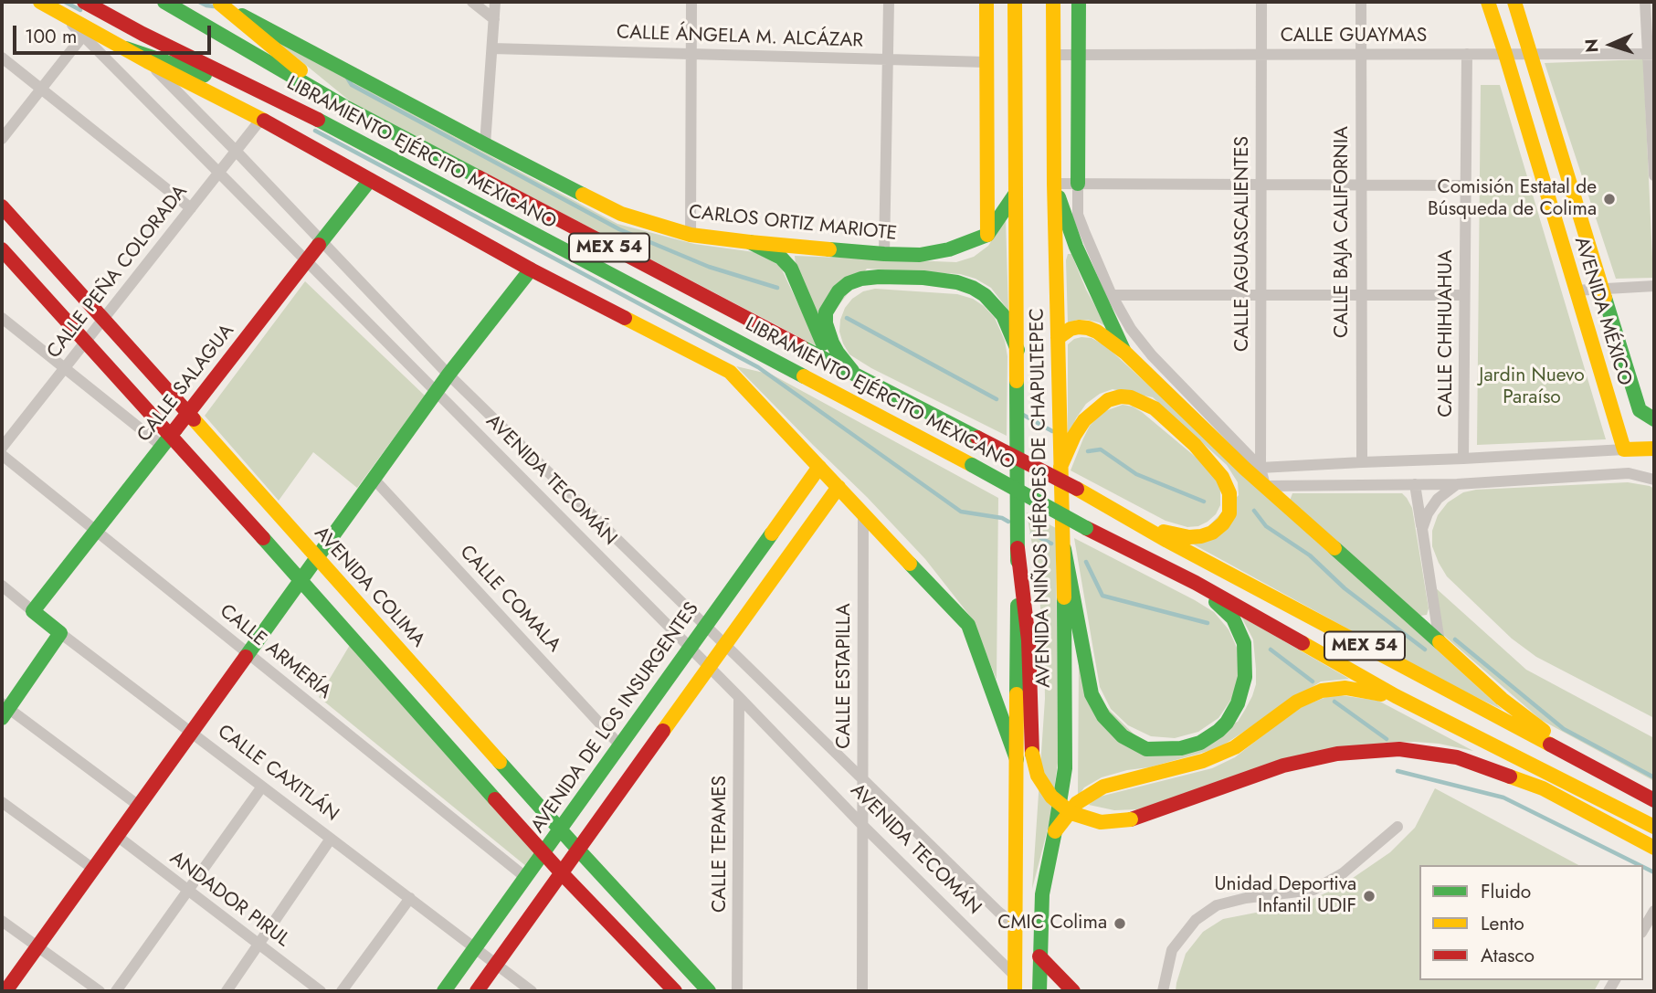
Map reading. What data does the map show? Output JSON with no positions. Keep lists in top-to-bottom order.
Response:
{
  "streets": {
    "main road": [
      "LIBRAMIENTO EJÉRCITO MEXICANO",
      "CARLOS ORTIZ MARIOTE",
      "MEX 54",
      "AVENIDA MÉXICO",
      "CALLE SALAGUA",
      "AVENIDA NIÑOS HÉROES DE CHAPULTEPEC",
      "AVENIDA COLIMA",
      "AVENIDA DE LOS INSURGENTES",
      "CALLE CAXITLÁN"
    ],
    "street": [
      "CALLE GUAYMAS",
      "CALLE ÁNGELA M. ALCÁZAR",
      "CALLE BAJA CALIFORNIA",
      "CALLE AGUASCALIENTES",
      "CALLE PEÑA COLORADA",
      "CALLE CHIHUAHUA",
      "AVENIDA TECOMÁN",
      "CALLE COMALA",
      "CALLE ARMERÍA",
      "CALLE ESTAPILLA",
      "CALLE TEPAMES",
      "ANDADOR PIRUL"
    ]
  },
  "crossings": [
    ["CALLE GUAYMAS", "CALLE BAJA CALIFORNIA"],
    ["CALLE GUAYMAS", "CALLE AGUASCALIENTES"],
    ["CALLE GUAYMAS", "AVENIDA MÉXICO"],
    ["CALLE GUAYMAS", "CALLE CHIHUAHUA"],
    ["CALLE GUAYMAS", "AVENIDA NIÑOS HÉROES DE CHAPULTEPEC"],
    ["LIBRAMIENTO EJÉRCITO MEXICANO", "CARLOS ORTIZ MARIOTE"],
    ["CALLE PEÑA COLORADA", "AVENIDA TECOMÁN"],
    ["CALLE PEÑA COLORADA", "AVENIDA COLIMA"],
    ["CALLE SALAGUA", "AVENIDA TECOMÁN"],
    ["CALLE SALAGUA", "AVENIDA COLIMA"],
    ["CALLE SALAGUA", "CALLE ARMERÍA"],
    ["CALLE SALAGUA", "CALLE CAXITLÁN"],
    ["AVENIDA TECOMÁN", "AVENIDA NIÑOS HÉROES DE CHAPULTEPEC"],
    ["AVENIDA TECOMÁN", "CALLE ESTAPILLA"],
    ["AVENIDA TECOMÁN", "AVENIDA DE LOS INSURGENTES"],
    ["AVENIDA TECOMÁN", "CALLE TEPAMES"],
    ["AVENIDA COLIMA", "AVENIDA DE LOS INSURGENTES"],
    ["CALLE COMALA", "AVENIDA DE LOS INSURGENTES"],
    ["CALLE ARMERÍA", "AVENIDA DE LOS INSURGENTES"],
    ["AVENIDA DE LOS INSURGENTES", "CALLE CAXITLÁN"]
  ],
  "parks": ["Jardin Nuevo Paraíso"],
  "places": ["Comisión Estatal de Búsqueda de Colima", "Unidad Deportiva Infantil UDIF", "CMIC Colima"],
  "legend": ["Fluido", "Lento", "Atasco"],
  "scale_bar": "100 m",
  "north": "left"
}
